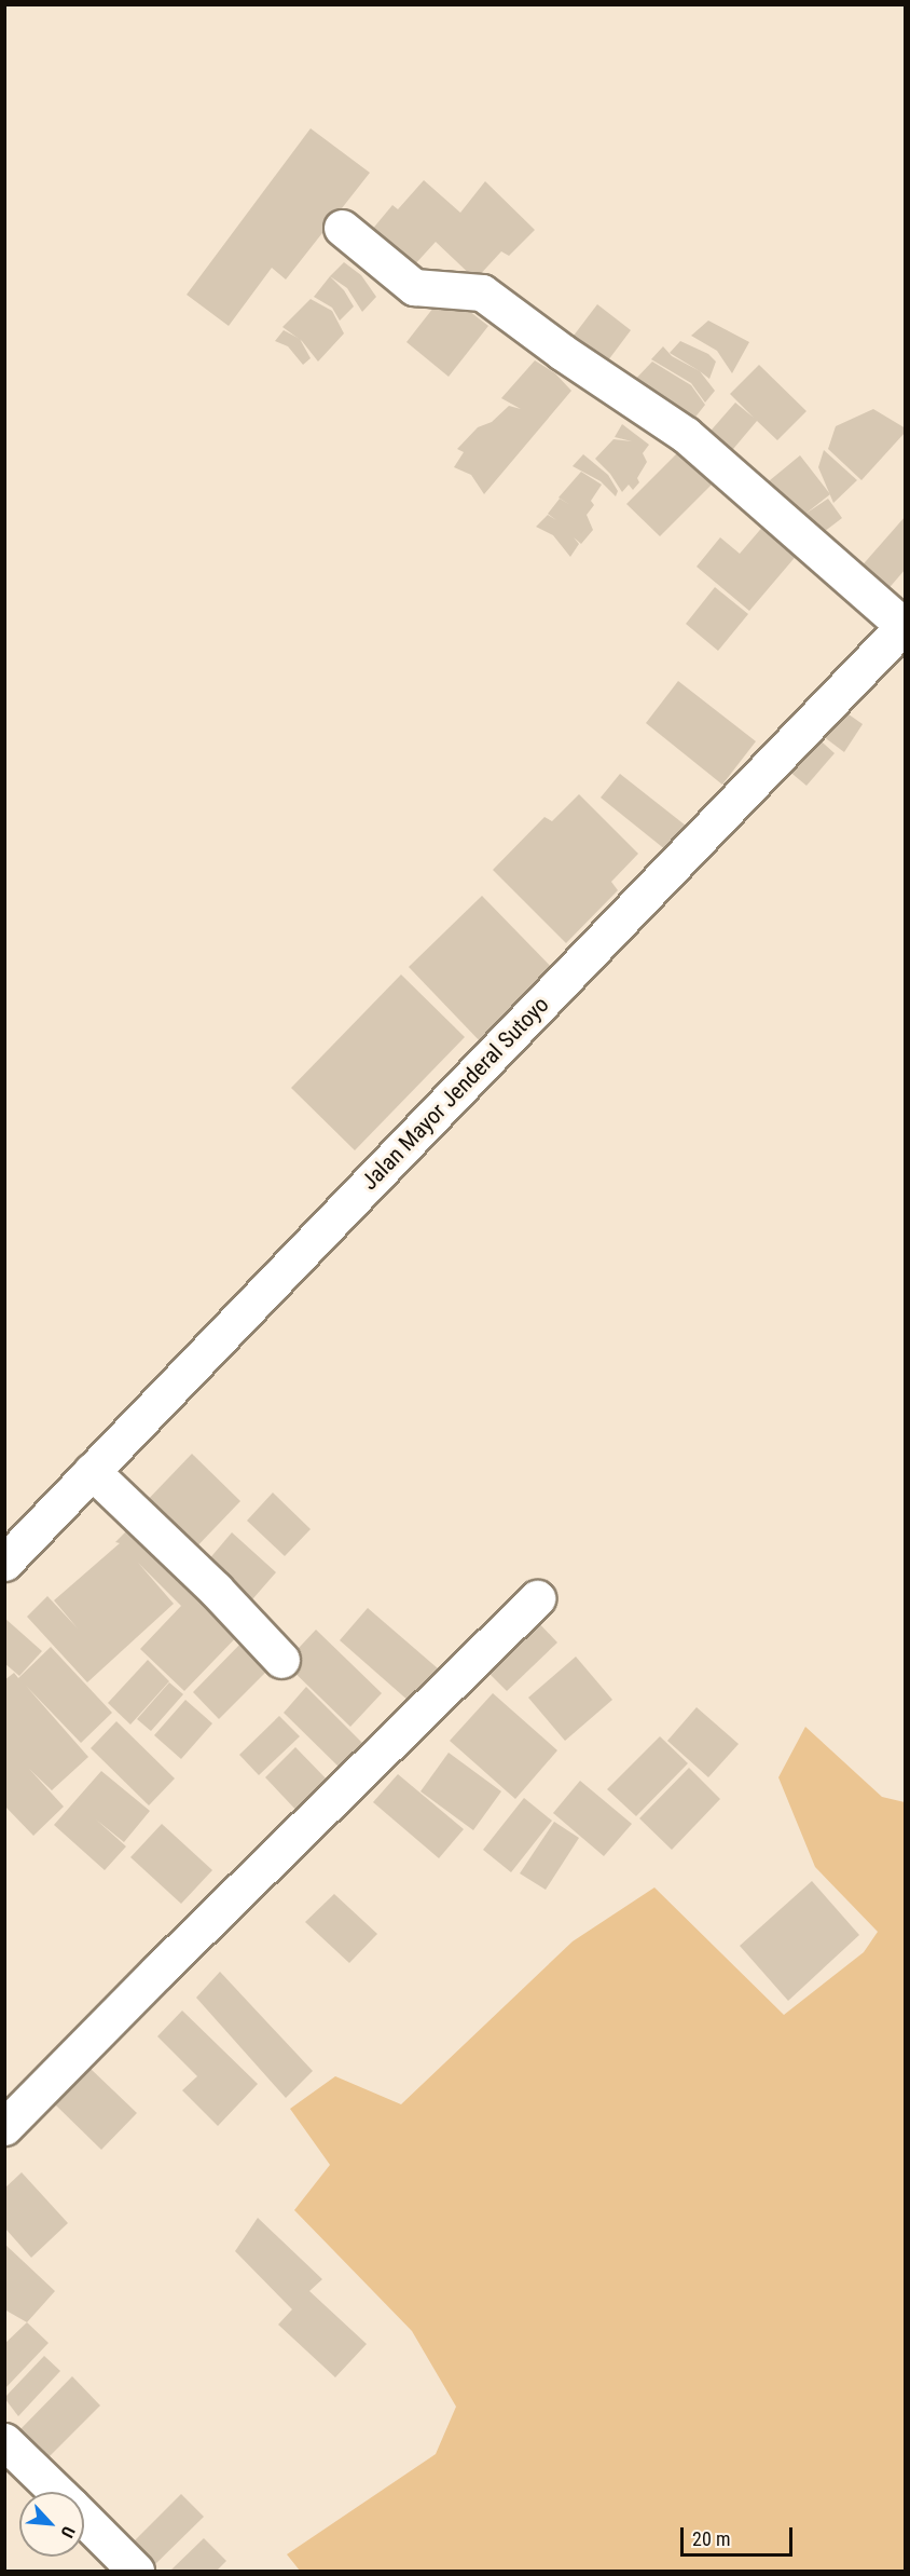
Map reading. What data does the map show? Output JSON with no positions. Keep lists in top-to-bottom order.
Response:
{
  "streets": {
    "street": ["Jalan Mayor Jenderal Sutoyo"]
  },
  "scale_bar": "20 m",
  "north": "bottom right"
}
